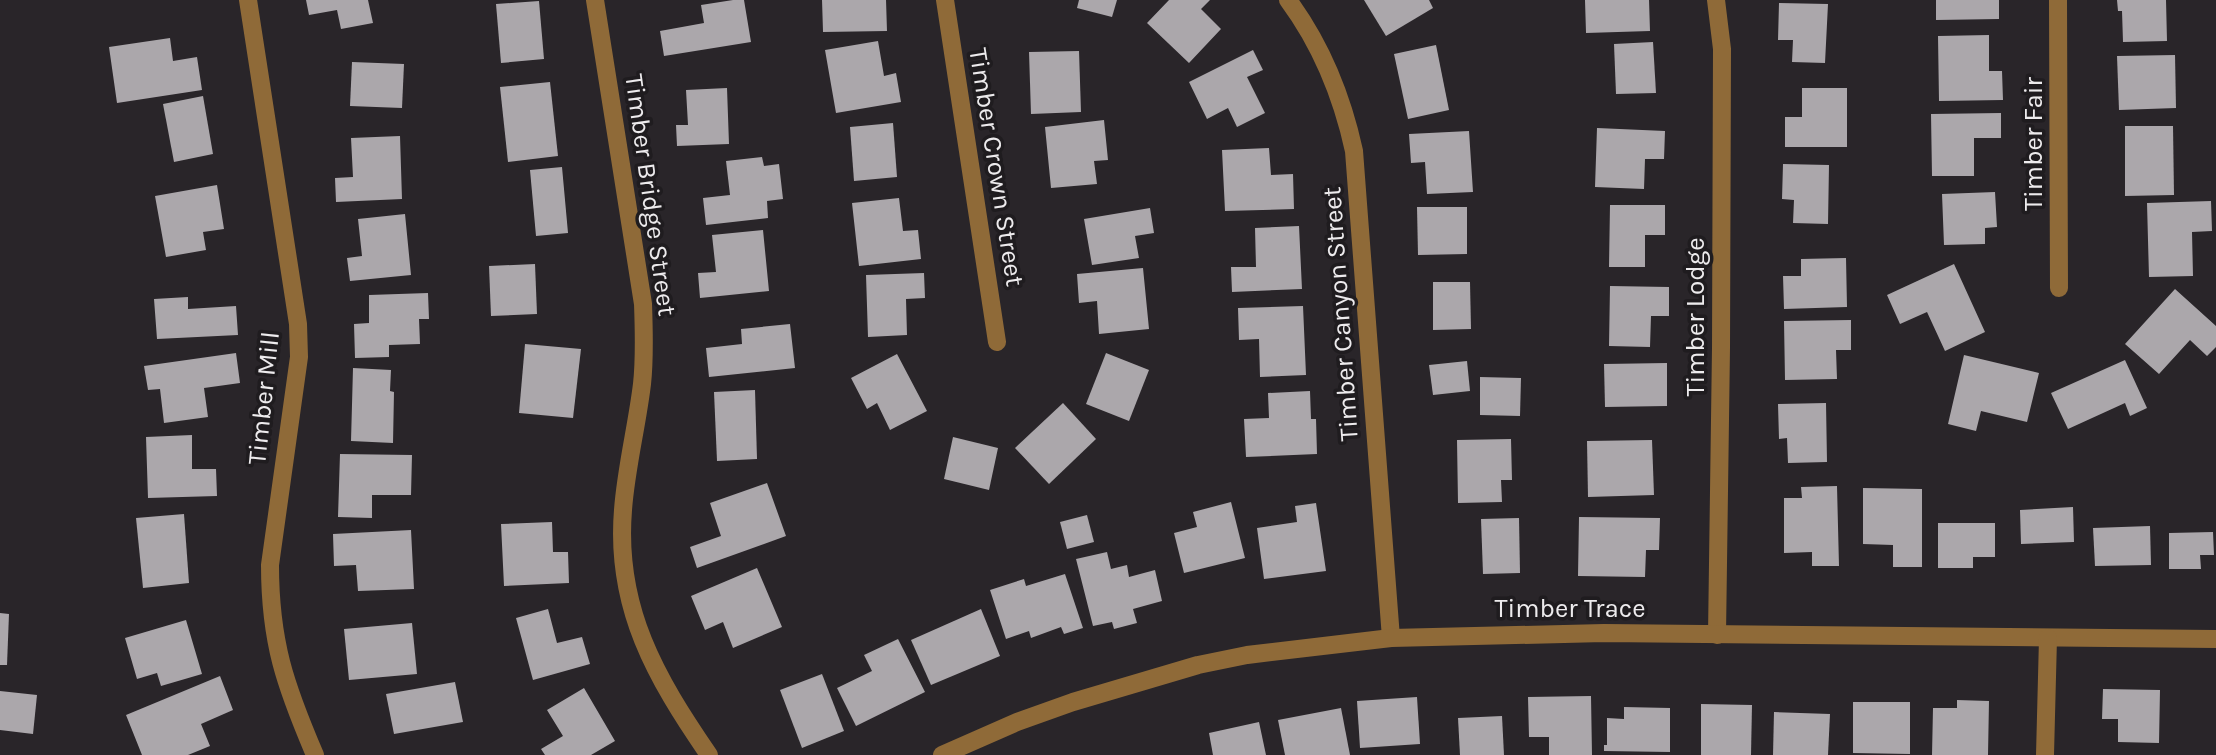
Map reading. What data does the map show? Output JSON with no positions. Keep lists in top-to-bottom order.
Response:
{
  "streets": {
    "street": [
      "Timber Fair",
      "Timber Crown Street",
      "Timber Bridge Street",
      "Timber Canyon Street",
      "Timber Lodge",
      "Timber Mill",
      "Timber Trace"
    ]
  },
  "crossings": [
    ["Timber Canyon Street", "Timber Trace"],
    ["Timber Lodge", "Timber Trace"]
  ]
}
